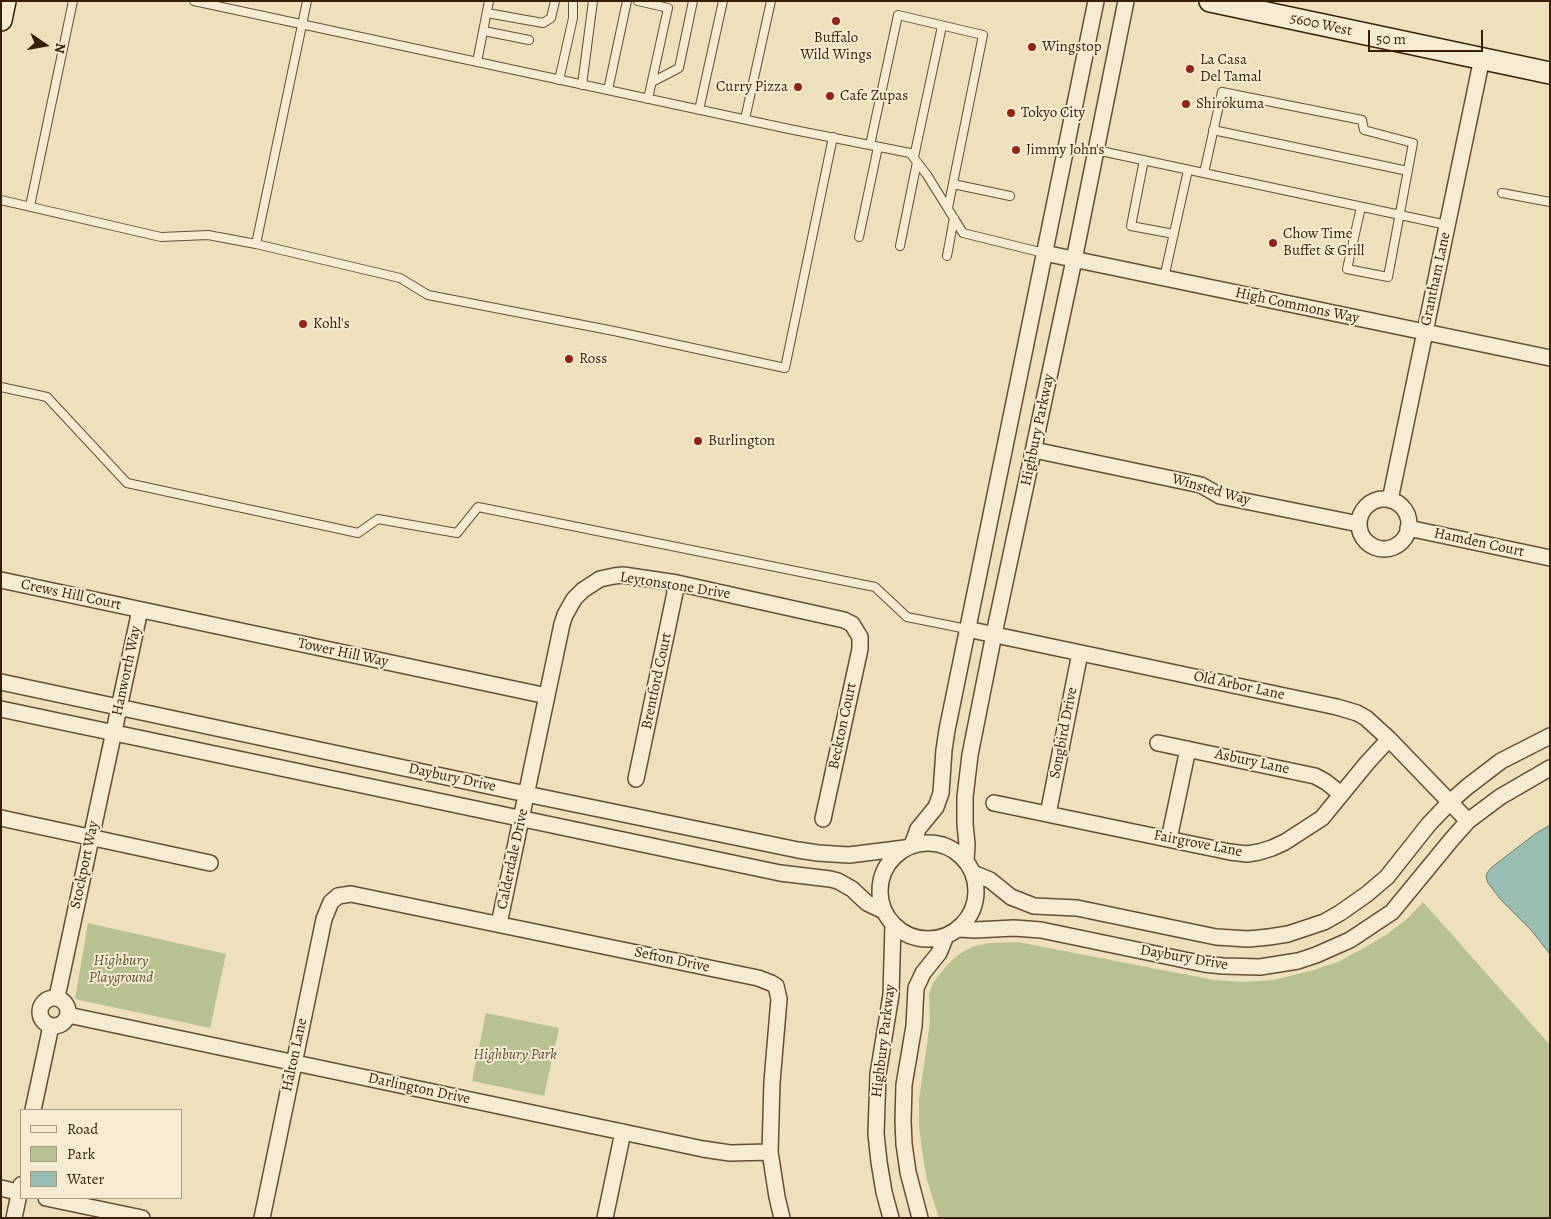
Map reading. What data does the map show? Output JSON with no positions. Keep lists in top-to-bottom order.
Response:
{
  "streets": {
    "main road": ["5600 West"],
    "street": [
      "Grantham Lane",
      "High Commons Way",
      "Highbury Parkway",
      "Winsted Way",
      "Hamden Court",
      "Leytonstone Drive",
      "Crews Hill Court",
      "Tower Hill Way",
      "Hanworth Way",
      "Brentford Court",
      "Old Arbor Lane",
      "Beckton Court",
      "Songbird Drive",
      "Asbury Lane",
      "Daybury Drive",
      "Fairgrove Lane",
      "Calderdale Drive",
      "Stockport Way",
      "Sefton Drive",
      "Halton Lane",
      "Darlington Drive"
    ]
  },
  "crossings": [
    ["5600 West", "Grantham Lane"],
    ["Grantham Lane", "High Commons Way"],
    ["Grantham Lane", "Winsted Way"],
    ["Grantham Lane", "Hamden Court"],
    ["High Commons Way", "Highbury Parkway"],
    ["Highbury Parkway", "Winsted Way"],
    ["Highbury Parkway", "Old Arbor Lane"],
    ["Highbury Parkway", "Daybury Drive"],
    ["Winsted Way", "Hamden Court"],
    ["Leytonstone Drive", "Tower Hill Way"],
    ["Leytonstone Drive", "Brentford Court"],
    ["Leytonstone Drive", "Beckton Court"],
    ["Leytonstone Drive", "Daybury Drive"],
    ["Leytonstone Drive", "Calderdale Drive"],
    ["Crews Hill Court", "Tower Hill Way"],
    ["Crews Hill Court", "Hanworth Way"],
    ["Tower Hill Way", "Hanworth Way"],
    ["Hanworth Way", "Daybury Drive"],
    ["Hanworth Way", "Stockport Way"],
    ["Old Arbor Lane", "Songbird Drive"],
    ["Old Arbor Lane", "Daybury Drive"],
    ["Old Arbor Lane", "Fairgrove Lane"],
    ["Songbird Drive", "Fairgrove Lane"],
    ["Asbury Lane", "Fairgrove Lane"],
    ["Daybury Drive", "Calderdale Drive"],
    ["Daybury Drive", "Stockport Way"],
    ["Calderdale Drive", "Sefton Drive"],
    ["Stockport Way", "Darlington Drive"],
    ["Sefton Drive", "Halton Lane"],
    ["Sefton Drive", "Darlington Drive"],
    ["Halton Lane", "Darlington Drive"]
  ],
  "parks": ["Highbury Playground", "Highbury Park"],
  "places": [
    "Buffalo Wild Wings",
    "Wingstop",
    "La Casa Del Tamal",
    "Curry Pizza",
    "Cafe Zupas",
    "Shirokuma",
    "Tokyo City",
    "Jimmy John's",
    "Chow Time Buffet & Grill",
    "Kohl's",
    "Ross",
    "Burlington"
  ],
  "legend": ["Road", "Park", "Water"],
  "scale_bar": "50 m",
  "north": "right"
}
